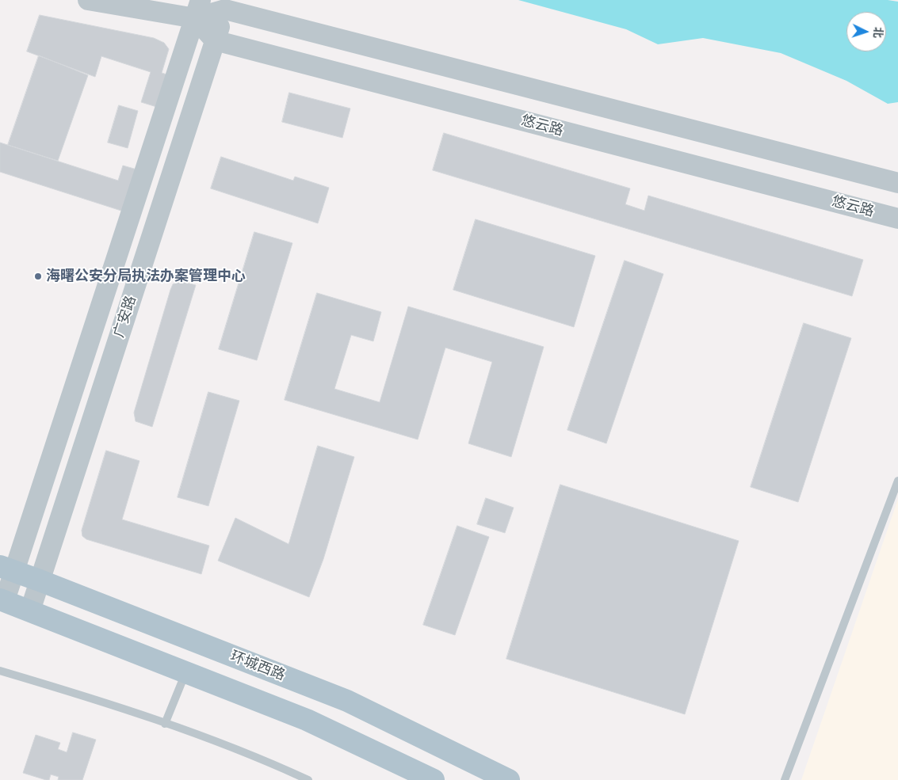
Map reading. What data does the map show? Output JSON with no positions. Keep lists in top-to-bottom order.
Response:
{
  "streets": {
    "main road": ["环城西路"],
    "street": ["悠云路", "广安路"]
  },
  "crossings": [
    ["悠云路", "广安路"],
    ["广安路", "环城西路"]
  ],
  "places": ["海曙公安分局执法办案管理中心"],
  "north": "right"
}
